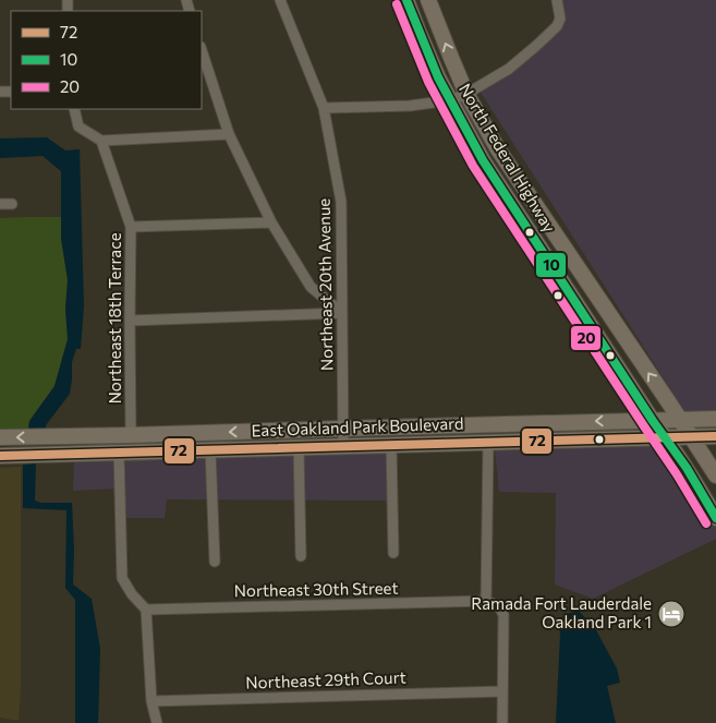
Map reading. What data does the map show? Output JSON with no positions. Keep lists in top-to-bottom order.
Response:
{
  "streets": {
    "main road": ["North Federal Highway", "East Oakland Park Boulevard"],
    "street": [
      "Northeast 20th Avenue",
      "Northeast 18th Terrace",
      "Northeast 30th Street",
      "Northeast 29th Court"
    ]
  },
  "crossings": [
    ["North Federal Highway", "East Oakland Park Boulevard"],
    ["Northeast 20th Avenue", "East Oakland Park Boulevard"],
    ["Northeast 18th Terrace", "East Oakland Park Boulevard"]
  ],
  "places": {
    "hotel": ["Ramada Fort Lauderdale Oakland Park 1"]
  },
  "lines": ["transit line 10", "transit line 20", "transit line 72"],
  "legend": ["72", "10", "20"]
}
